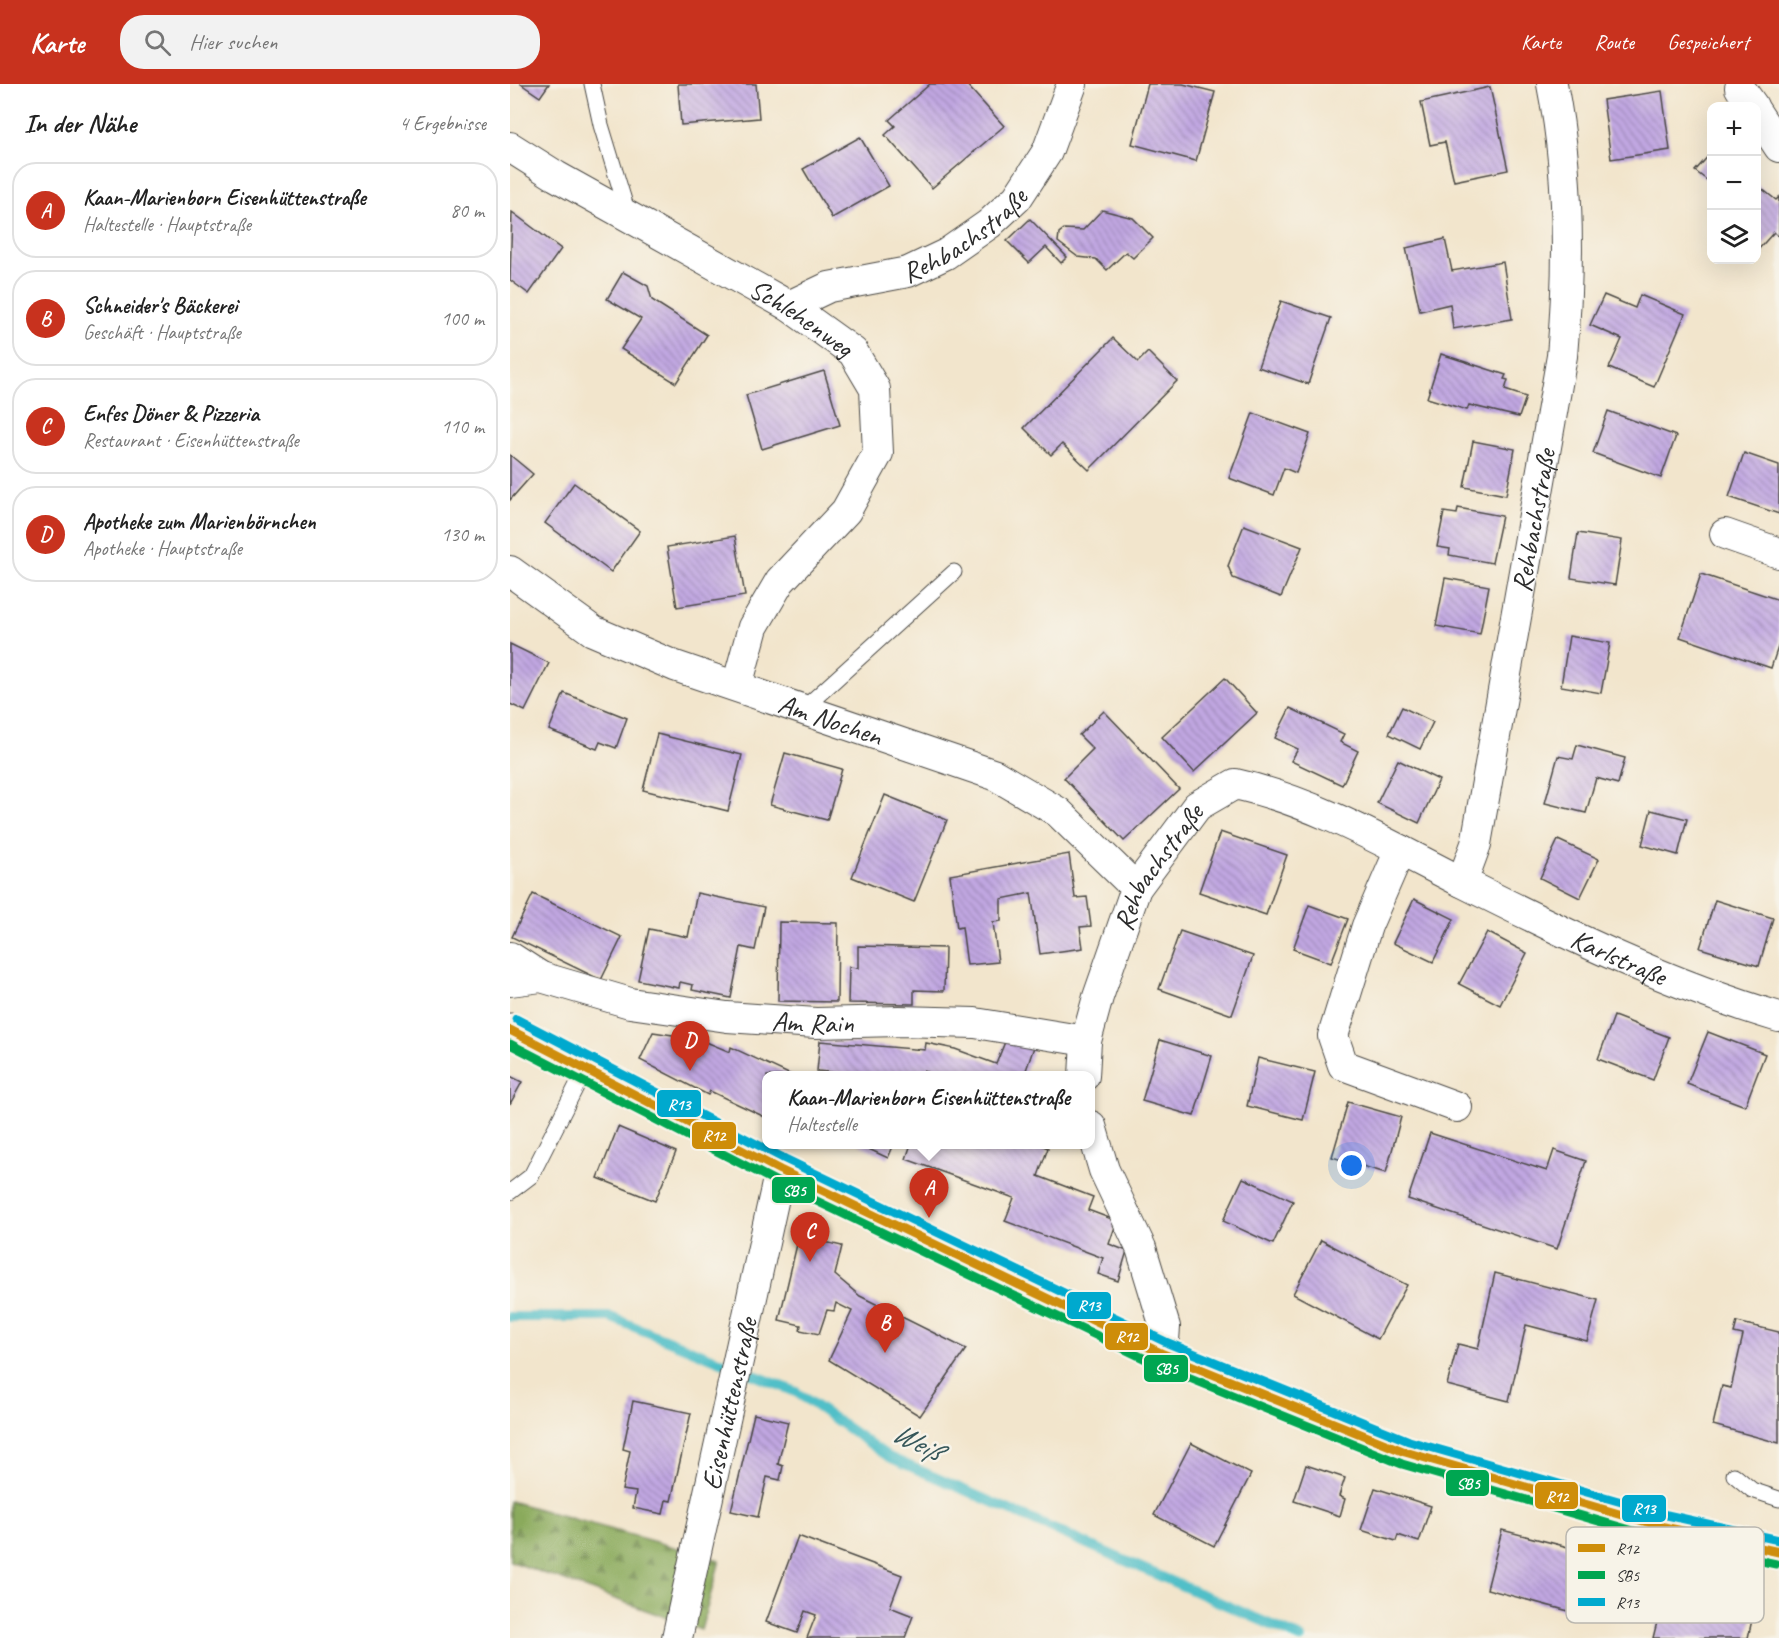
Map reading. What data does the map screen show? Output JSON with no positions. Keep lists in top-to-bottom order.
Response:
{
  "streets": {
    "street": [
      "Rehbachstraße",
      "Schlehenweg",
      "Am Nochen",
      "Karlstraße",
      "Am Rain",
      "Eisenhüttenstraße"
    ]
  },
  "crossings": [
    ["Rehbachstraße", "Schlehenweg"],
    ["Rehbachstraße", "Am Nochen"],
    ["Rehbachstraße", "Karlstraße"],
    ["Rehbachstraße", "Am Rain"],
    ["Schlehenweg", "Am Nochen"]
  ],
  "water": ["Weiß"],
  "lines": ["transit line R13", "transit line R12", "transit line SB5"],
  "legend": ["R12", "SB5", "R13"],
  "page": {
    "header": "Karte",
    "search": "Hier suchen",
    "nav": ["Karte", "Route", "Gespeichert"],
    "heading": ["In der Nähe", "4 Ergebnisse"],
    "map_buttons": ["+", "−"],
    "list": [
      {
        "mark": "A",
        "name": "Kaan-Marienborn Eisenhüttenstraße",
        "note": "Haltestelle · Hauptstraße",
        "value": "80 m"
      },
      {
        "mark": "B",
        "name": "Schneider's Bäckerei",
        "note": "Geschäft · Hauptstraße",
        "value": "100 m"
      },
      {
        "mark": "C",
        "name": "Enfes Döner & Pizzeria",
        "note": "Restaurant · Eisenhüttenstraße",
        "value": "110 m"
      },
      {
        "mark": "D",
        "name": "Apotheke zum Marienbörnchen",
        "note": "Apotheke · Hauptstraße",
        "value": "130 m"
      }
    ],
    "pins": [
      "D",
      "A",
      "C",
      "B"
    ],
    "popup": ["Kaan-Marienborn Eisenhüttenstraße", "Haltestelle"]
  }
}
